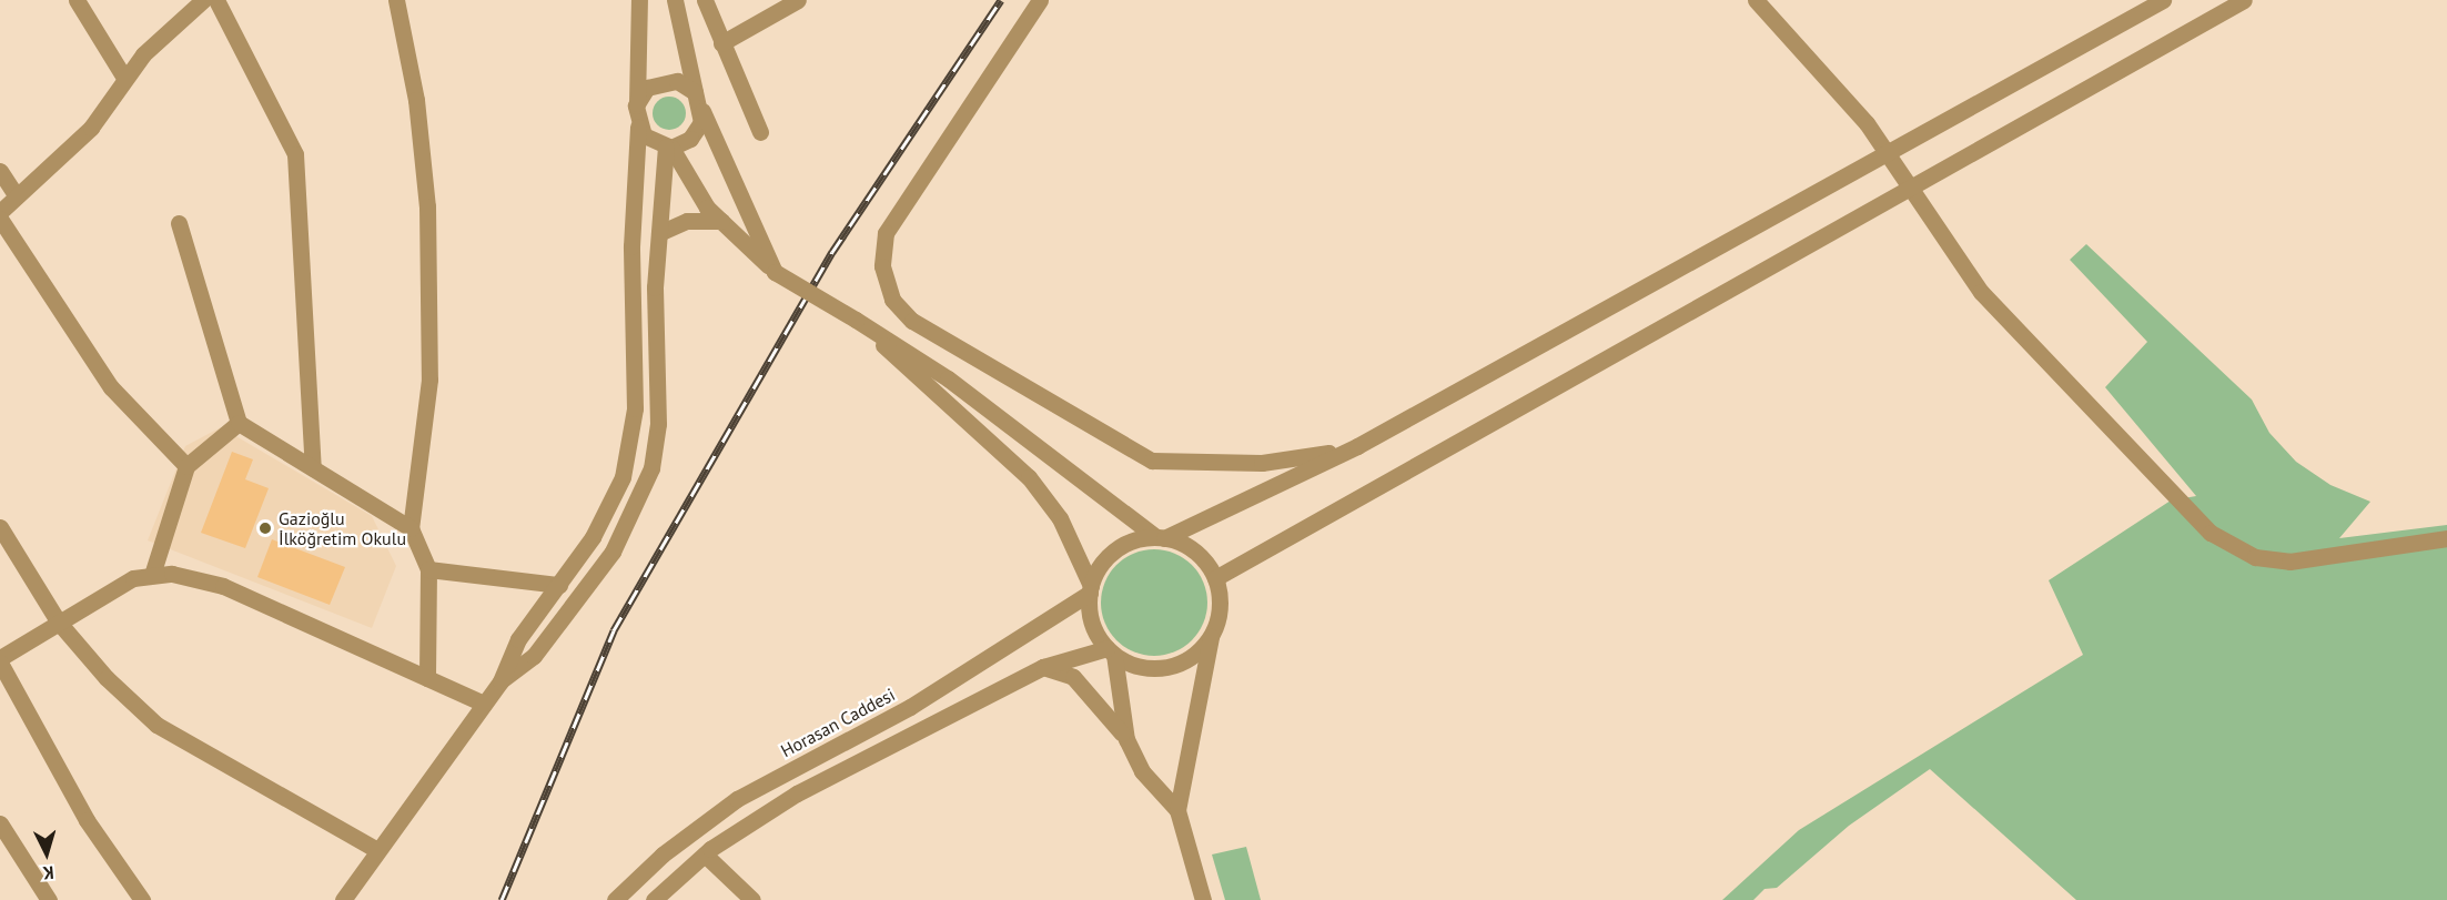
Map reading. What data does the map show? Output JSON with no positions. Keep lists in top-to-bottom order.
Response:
{
  "streets": {
    "street": ["Horasan Caddesi"]
  },
  "places": ["Gazioğlu İlköğretim Okulu"],
  "north": "bottom"
}
